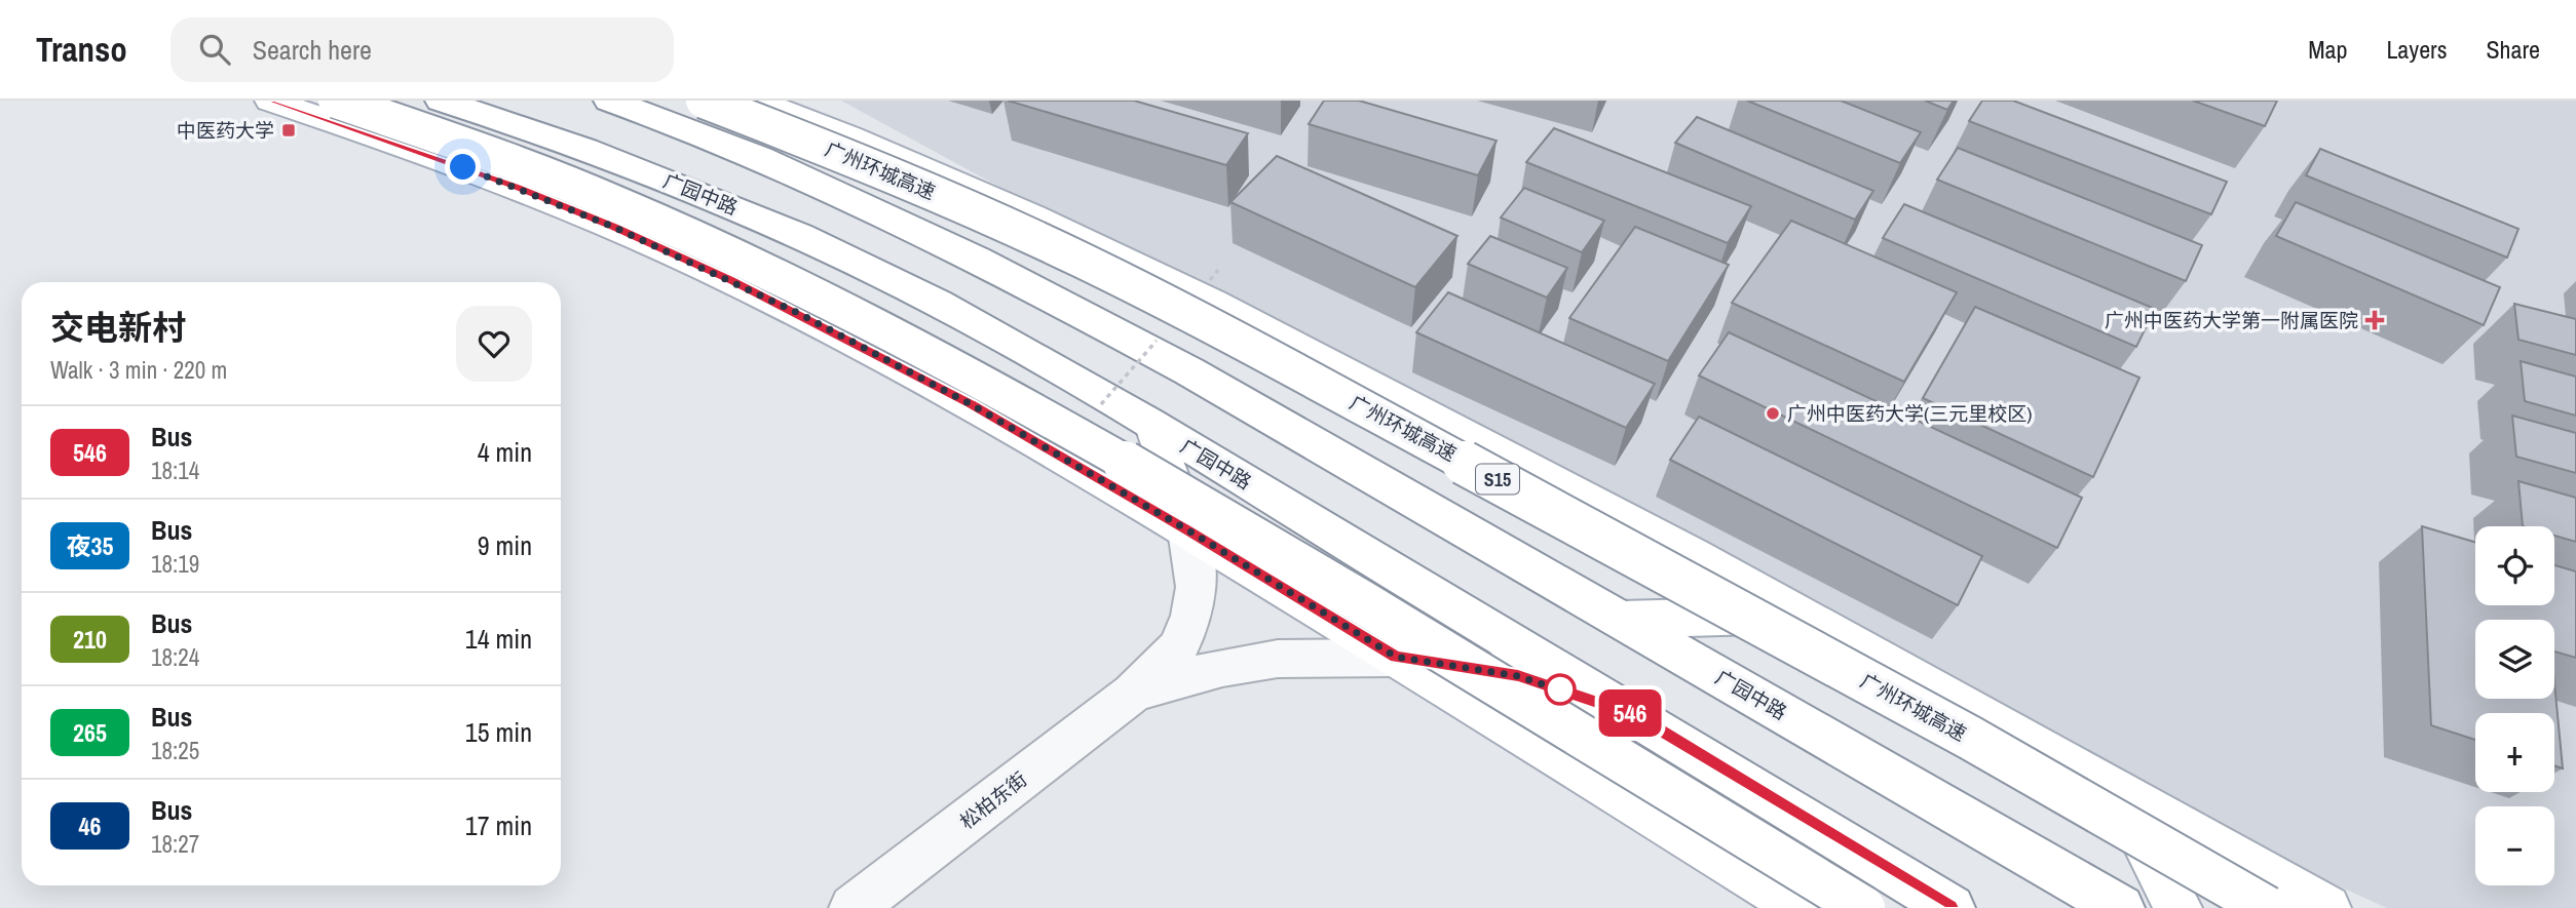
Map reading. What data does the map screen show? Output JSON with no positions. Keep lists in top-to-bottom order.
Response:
{
  "streets": {
    "main road": ["广州环城高速", "广园中路", "S15"],
    "street": ["松柏东街"]
  },
  "places": {
    "transit": ["中医药大学"],
    "health": ["广州中医药大学第一附属医院"],
    "other": ["广州中医药大学(三元里校区)"]
  },
  "lines": ["bus line 546"],
  "page": {
    "header": "Transo",
    "search": "Search here",
    "nav": ["Map", "Layers", "Share"],
    "on_map": "546",
    "heading": ["交电新村", "Walk · 3 min · 220 m"],
    "list": [
      {
        "mark": "546",
        "name": "Bus",
        "note": "18:14",
        "value": "4 min"
      },
      {
        "mark": "夜35",
        "name": "Bus",
        "note": "18:19",
        "value": "9 min"
      },
      {
        "mark": "210",
        "name": "Bus",
        "note": "18:24",
        "value": "14 min"
      },
      {
        "mark": "265",
        "name": "Bus",
        "note": "18:25",
        "value": "15 min"
      },
      {
        "mark": "46",
        "name": "Bus",
        "note": "18:27",
        "value": "17 min"
      }
    ],
    "map_buttons": ["+", "−"]
  }
}
